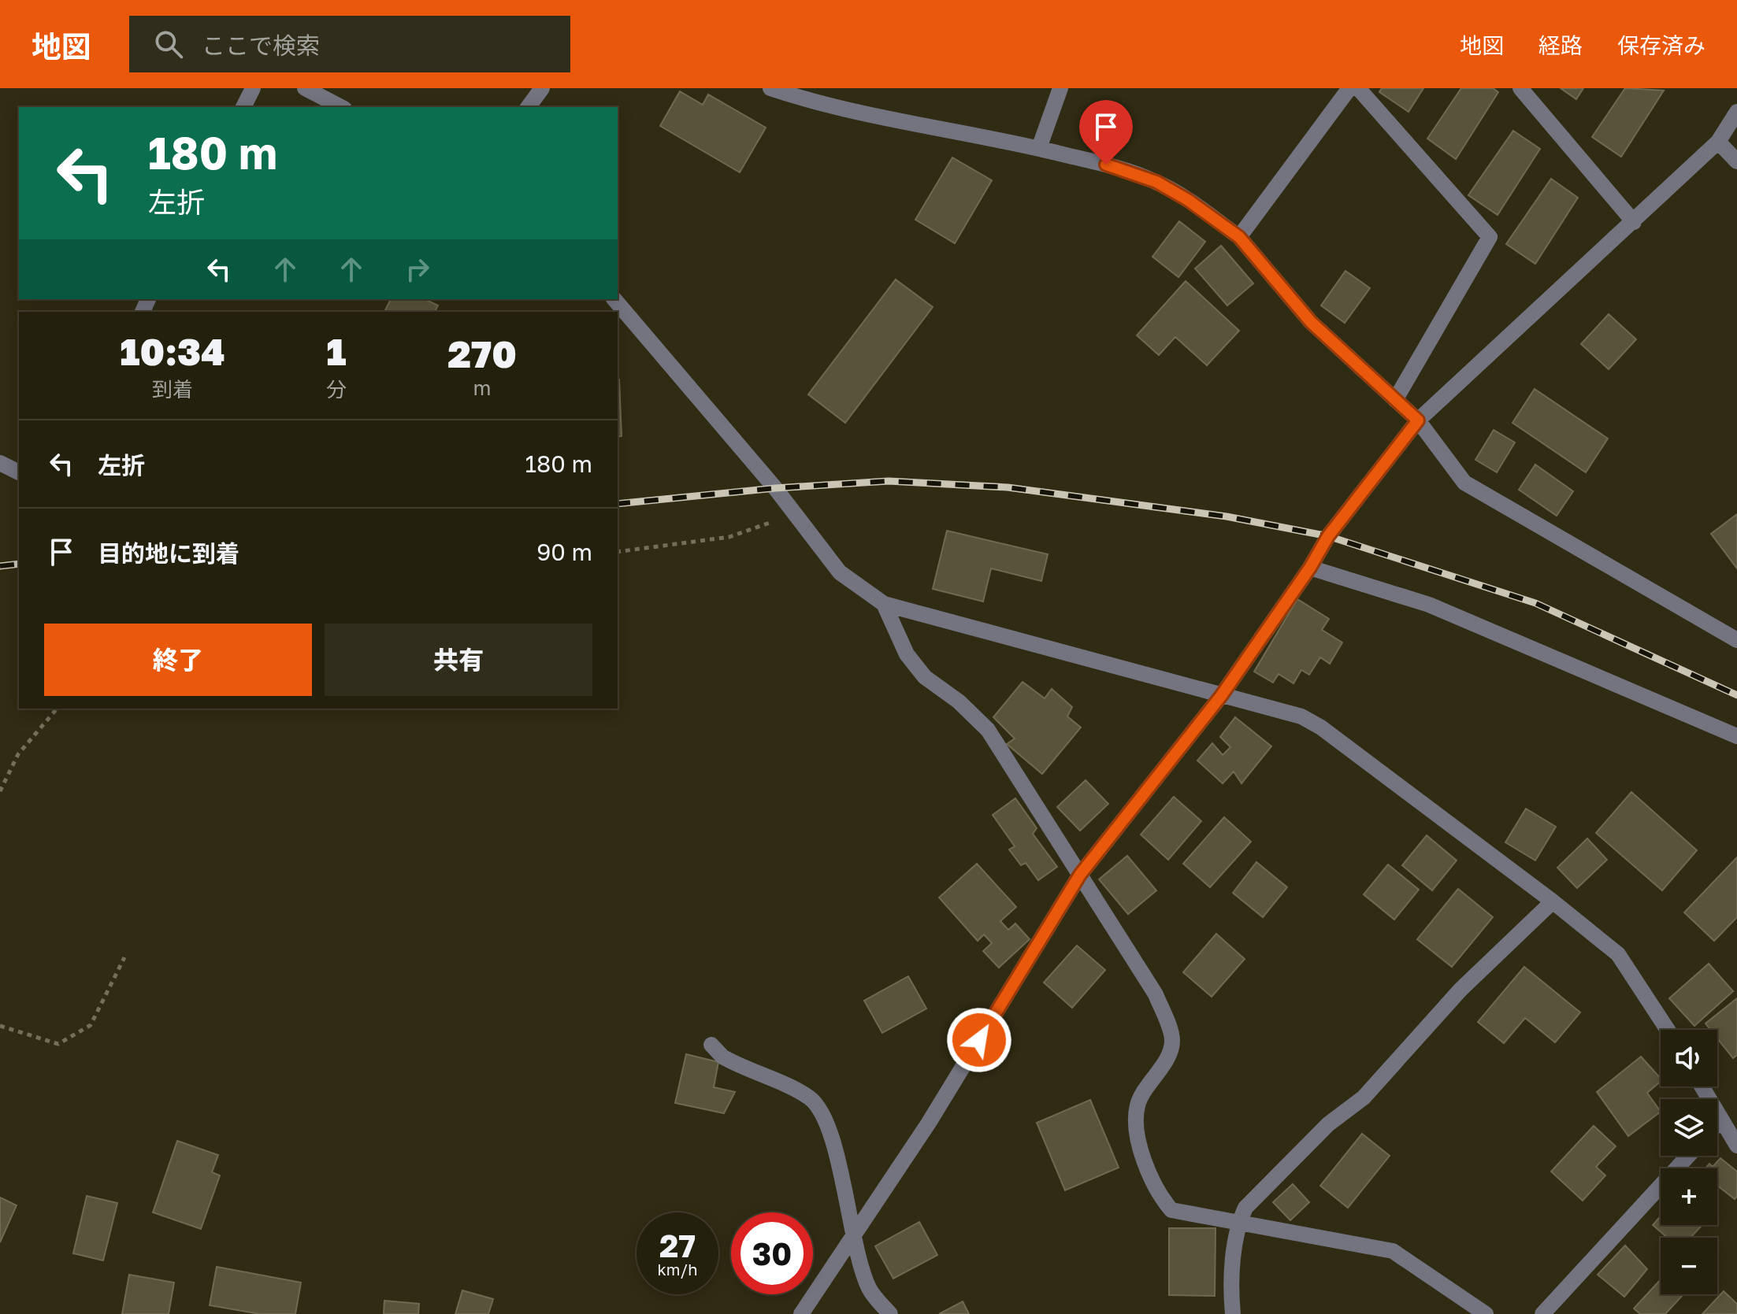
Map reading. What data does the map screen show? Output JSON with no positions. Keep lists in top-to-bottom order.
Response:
{
  "page": {
    "header": "地図",
    "search": "ここで検索",
    "nav": ["地図", "経路", "保存済み"],
    "turn": ["180 m", "左折"],
    "eta": [
      "10:34",
      "到着",
      "1",
      "分",
      "270",
      "m"
    ],
    "list": [
      {
        "name": "左折",
        "value": "180 m"
      },
      {
        "name": "目的地に到着",
        "value": "90 m"
      }
    ],
    "buttons": ["終了", "共有"],
    "map_buttons": ["+", "−"],
    "speed": "27 km/h",
    "limit": "30"
  }
}
